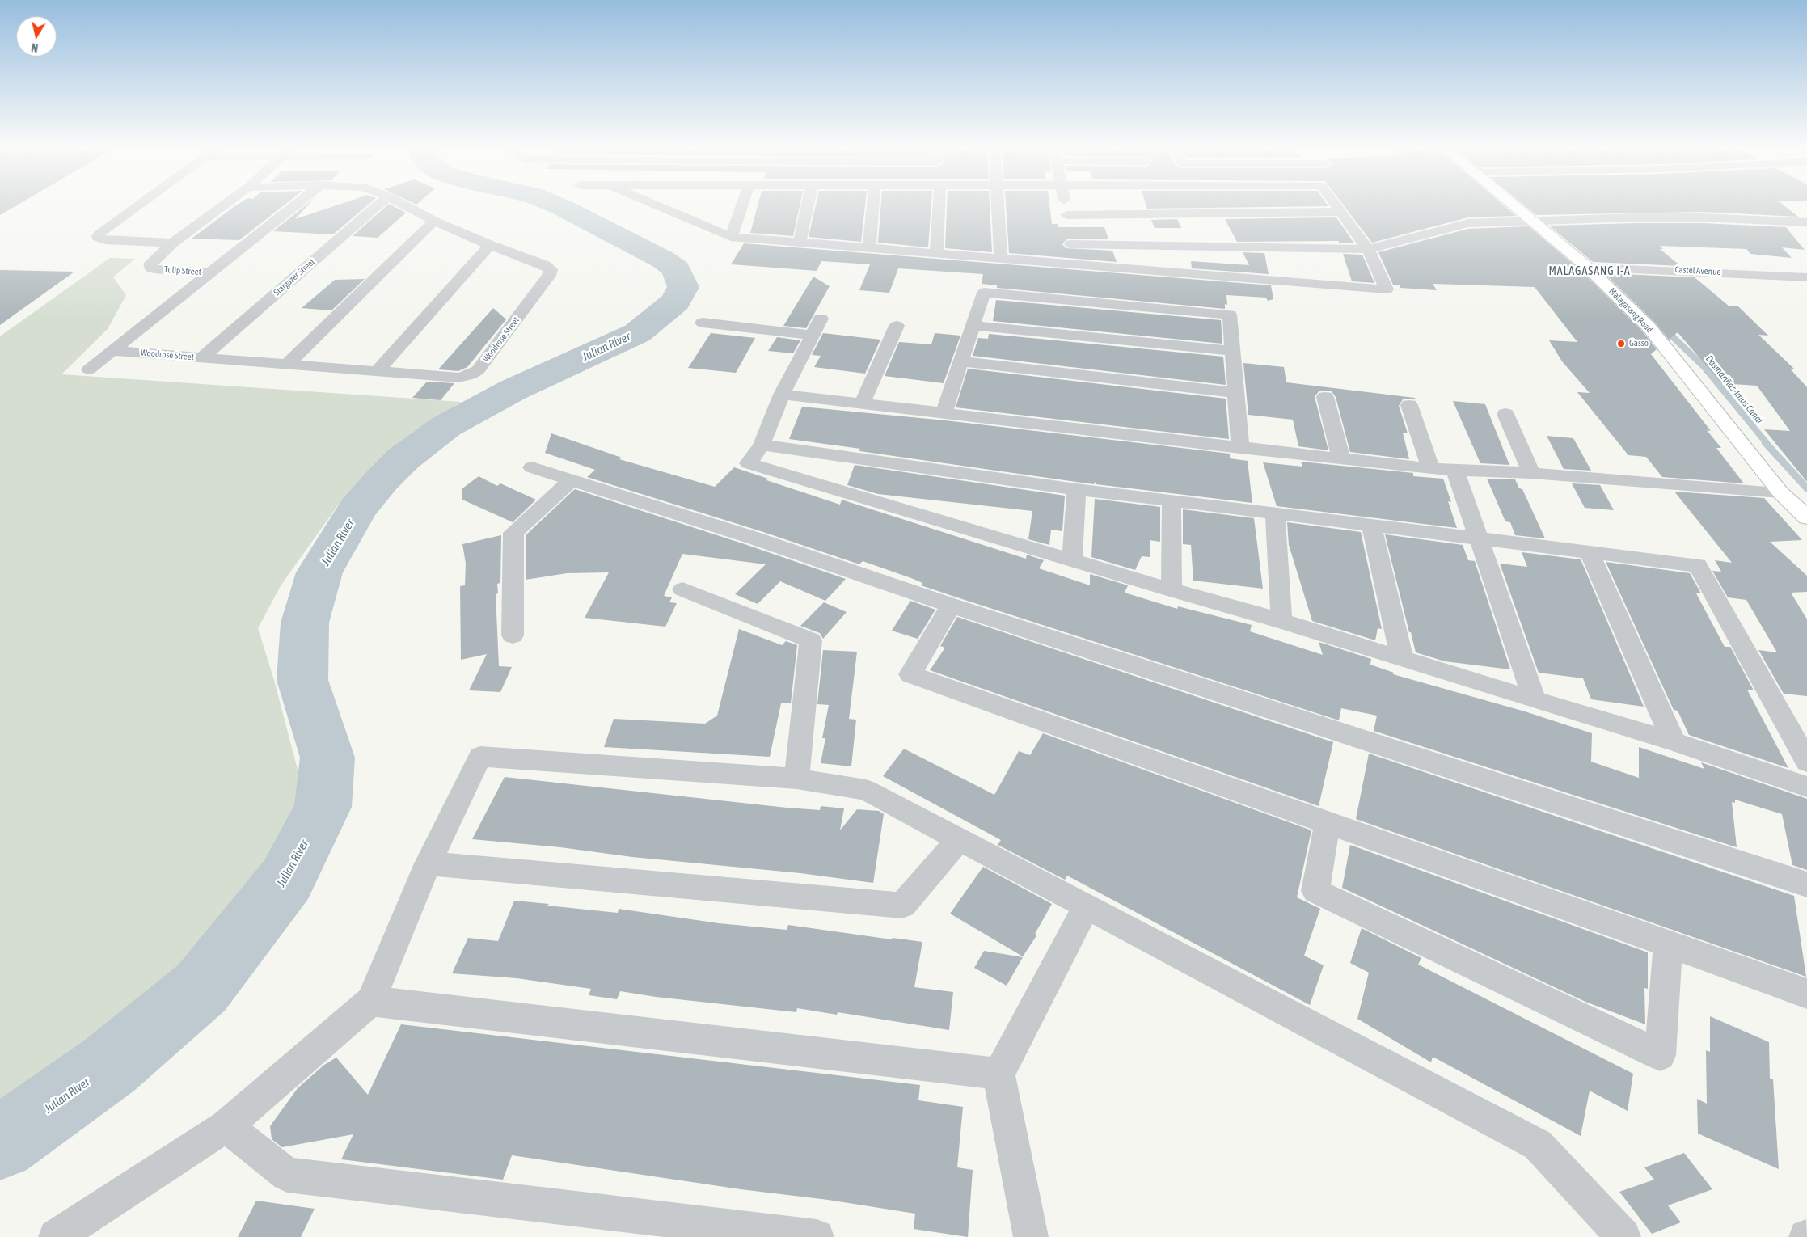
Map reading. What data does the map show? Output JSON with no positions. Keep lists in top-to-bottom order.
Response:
{
  "streets": {
    "main road": ["Malagasang Road"],
    "street": [
      "Tulip Street",
      "Castel Avenue",
      "Stargazer Street",
      "Woodrose Street"
    ]
  },
  "crossings": [
    ["Castel Avenue", "Malagasang Road"],
    ["Stargazer Street", "Woodrose Street"]
  ],
  "districts": ["MALAGASANG I-A"],
  "water": ["Julian River", "Dasmariñas-Imus Canal"],
  "places": ["Gasso"],
  "north": "bottom"
}
